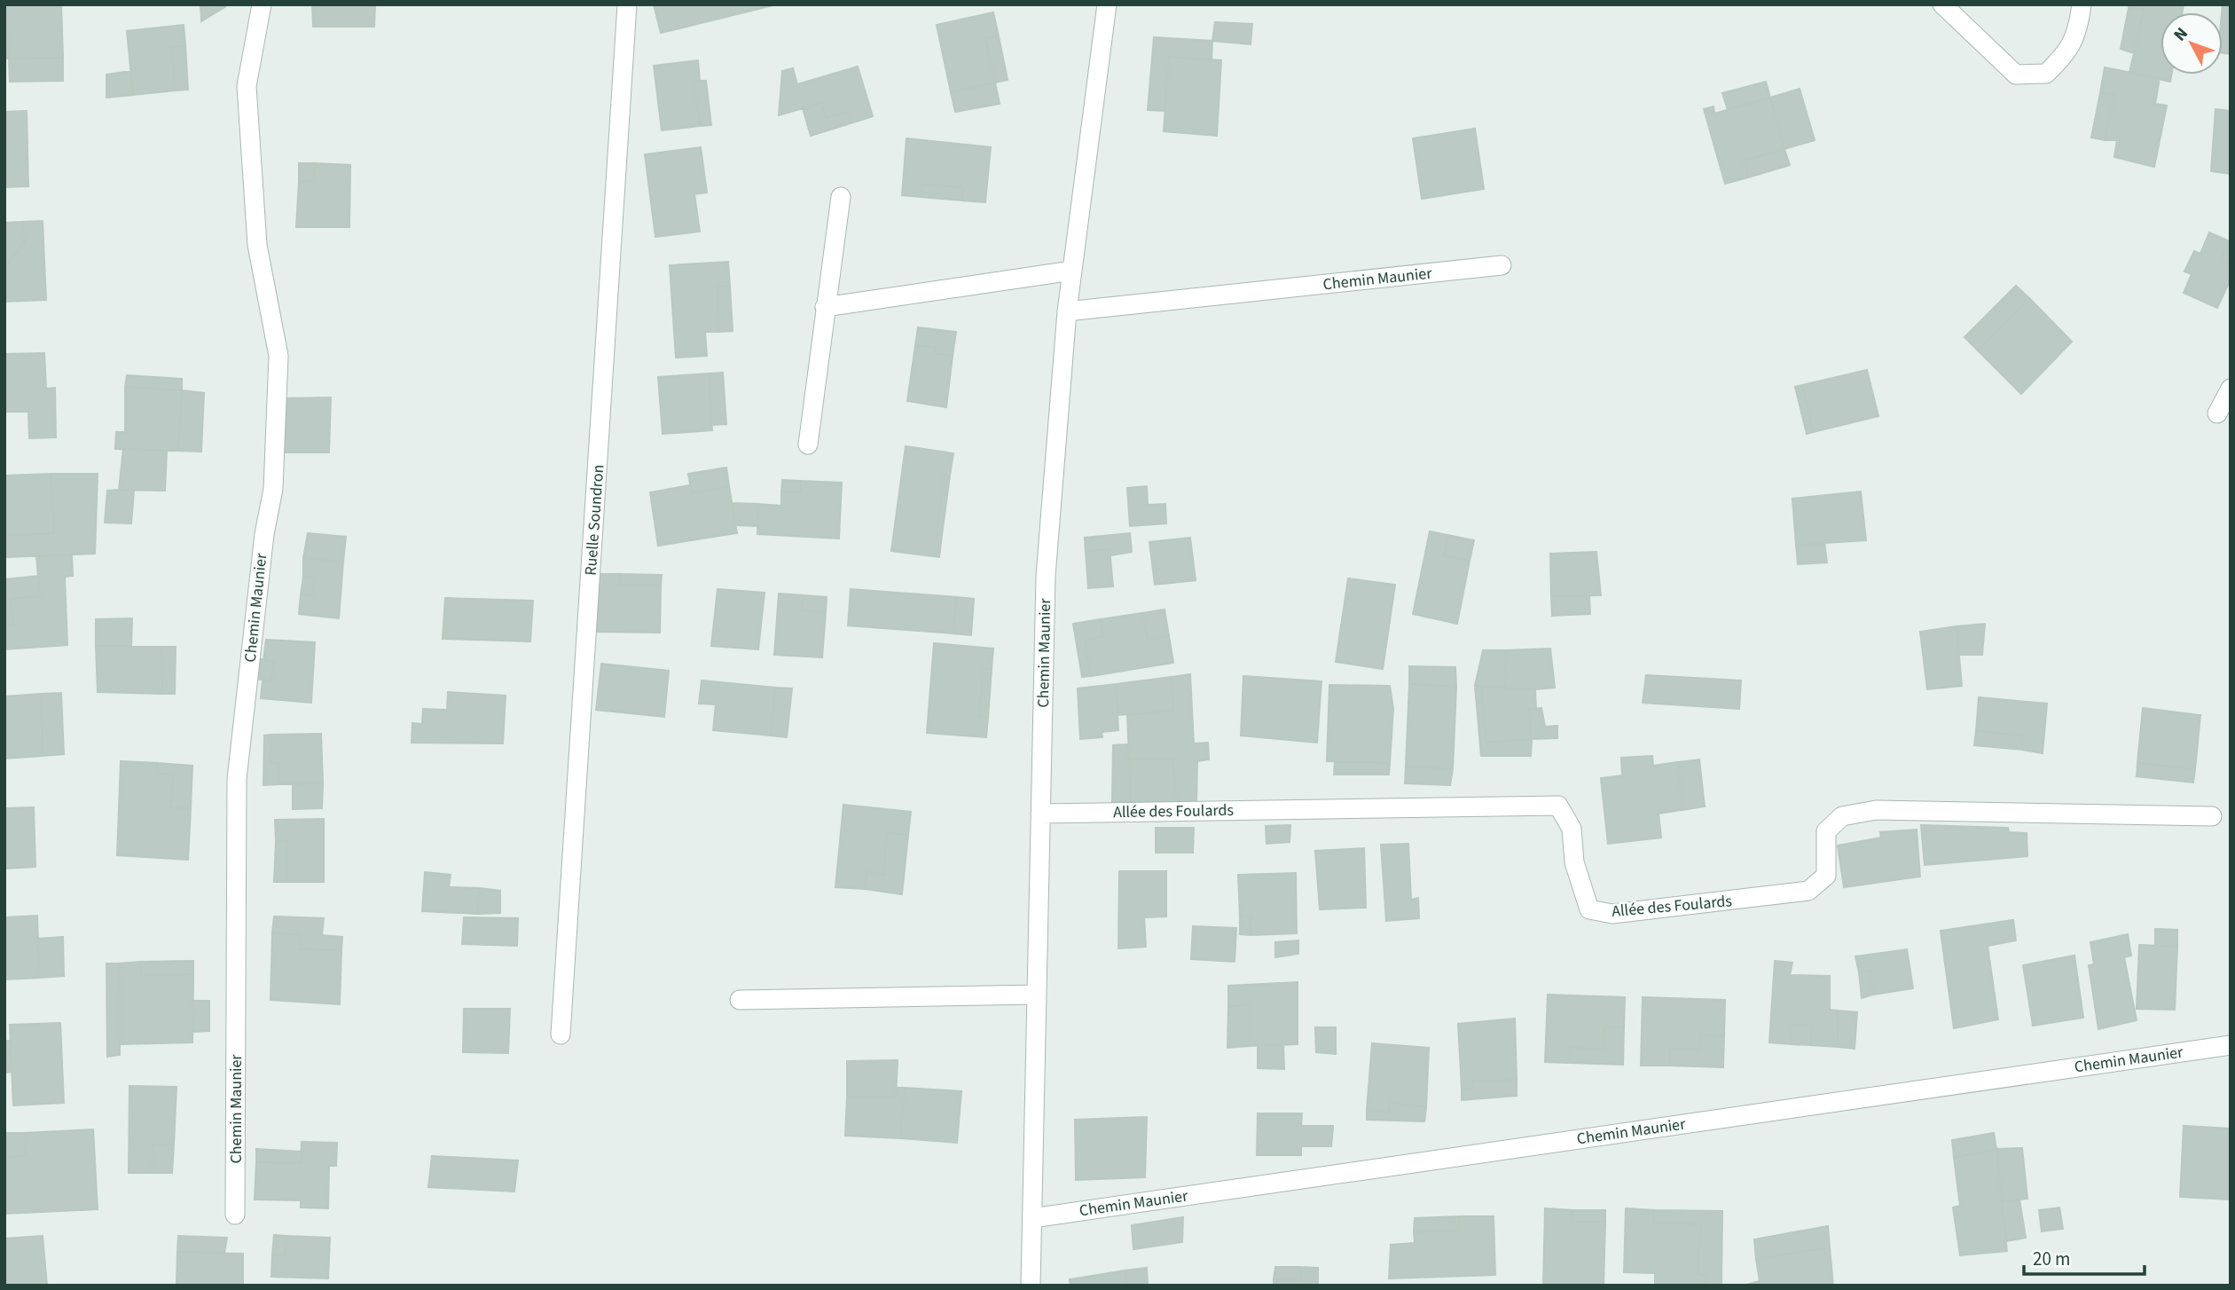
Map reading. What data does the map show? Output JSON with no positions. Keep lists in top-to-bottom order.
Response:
{
  "streets": {
    "street": ["Chemin Maunier", "Ruelle Soundron", "Allée des Foulards"]
  },
  "crossings": [
    ["Chemin Maunier", "Allée des Foulards"]
  ],
  "scale_bar": "20 m",
  "north": "top left"
}
